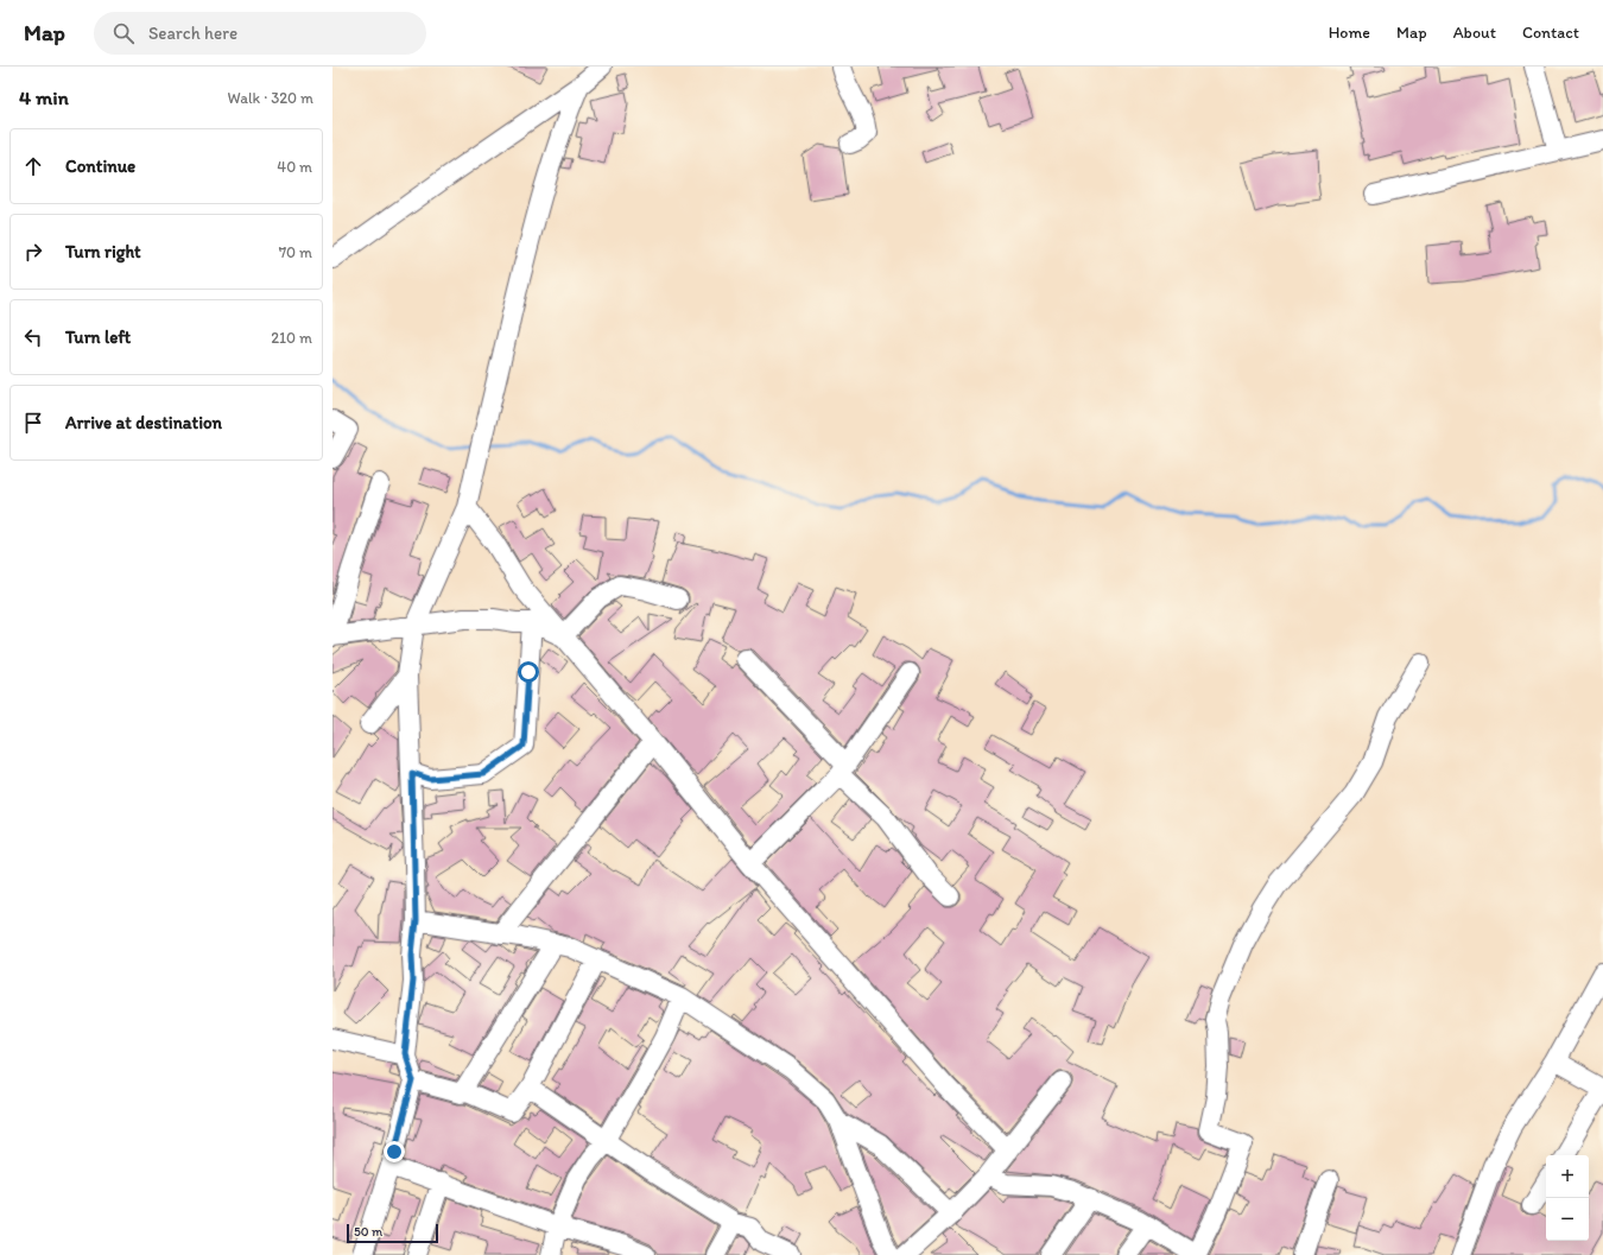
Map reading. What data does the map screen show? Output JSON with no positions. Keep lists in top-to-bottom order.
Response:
{
  "scale_bar": "50 m",
  "page": {
    "header": "Map",
    "search": "Search here",
    "nav": [
      "Home",
      "Map",
      "About",
      "Contact"
    ],
    "heading": ["4 min", "Walk · 320 m"],
    "list": [
      ["Continue", "40 m"],
      ["Turn right", "70 m"],
      ["Turn left", "210 m"],
      "Arrive at destination"
    ],
    "map_buttons": ["+", "−"],
    "scale": "50 m"
  }
}
